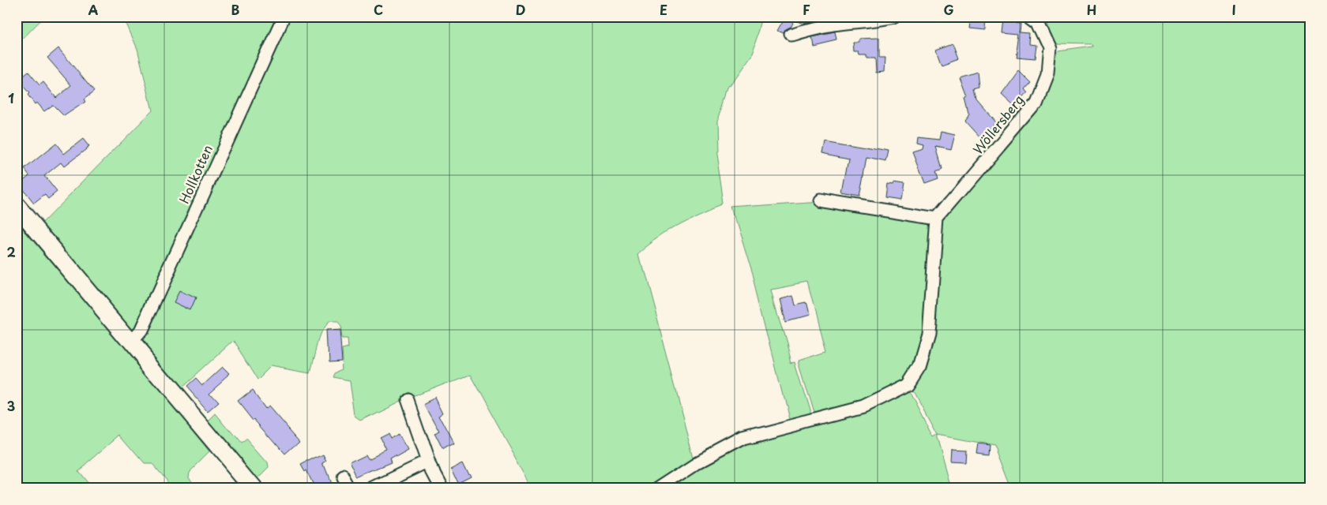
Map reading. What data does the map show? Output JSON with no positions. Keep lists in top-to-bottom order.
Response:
{
  "streets": {
    "street": ["Wöllersberg", "Hollkotten"]
  },
  "grid": {
    "columns": [
      "A",
      "B",
      "C",
      "D",
      "E",
      "F",
      "G",
      "H",
      "I"
    ],
    "rows": ["1", "2", "3"]
  }
}
